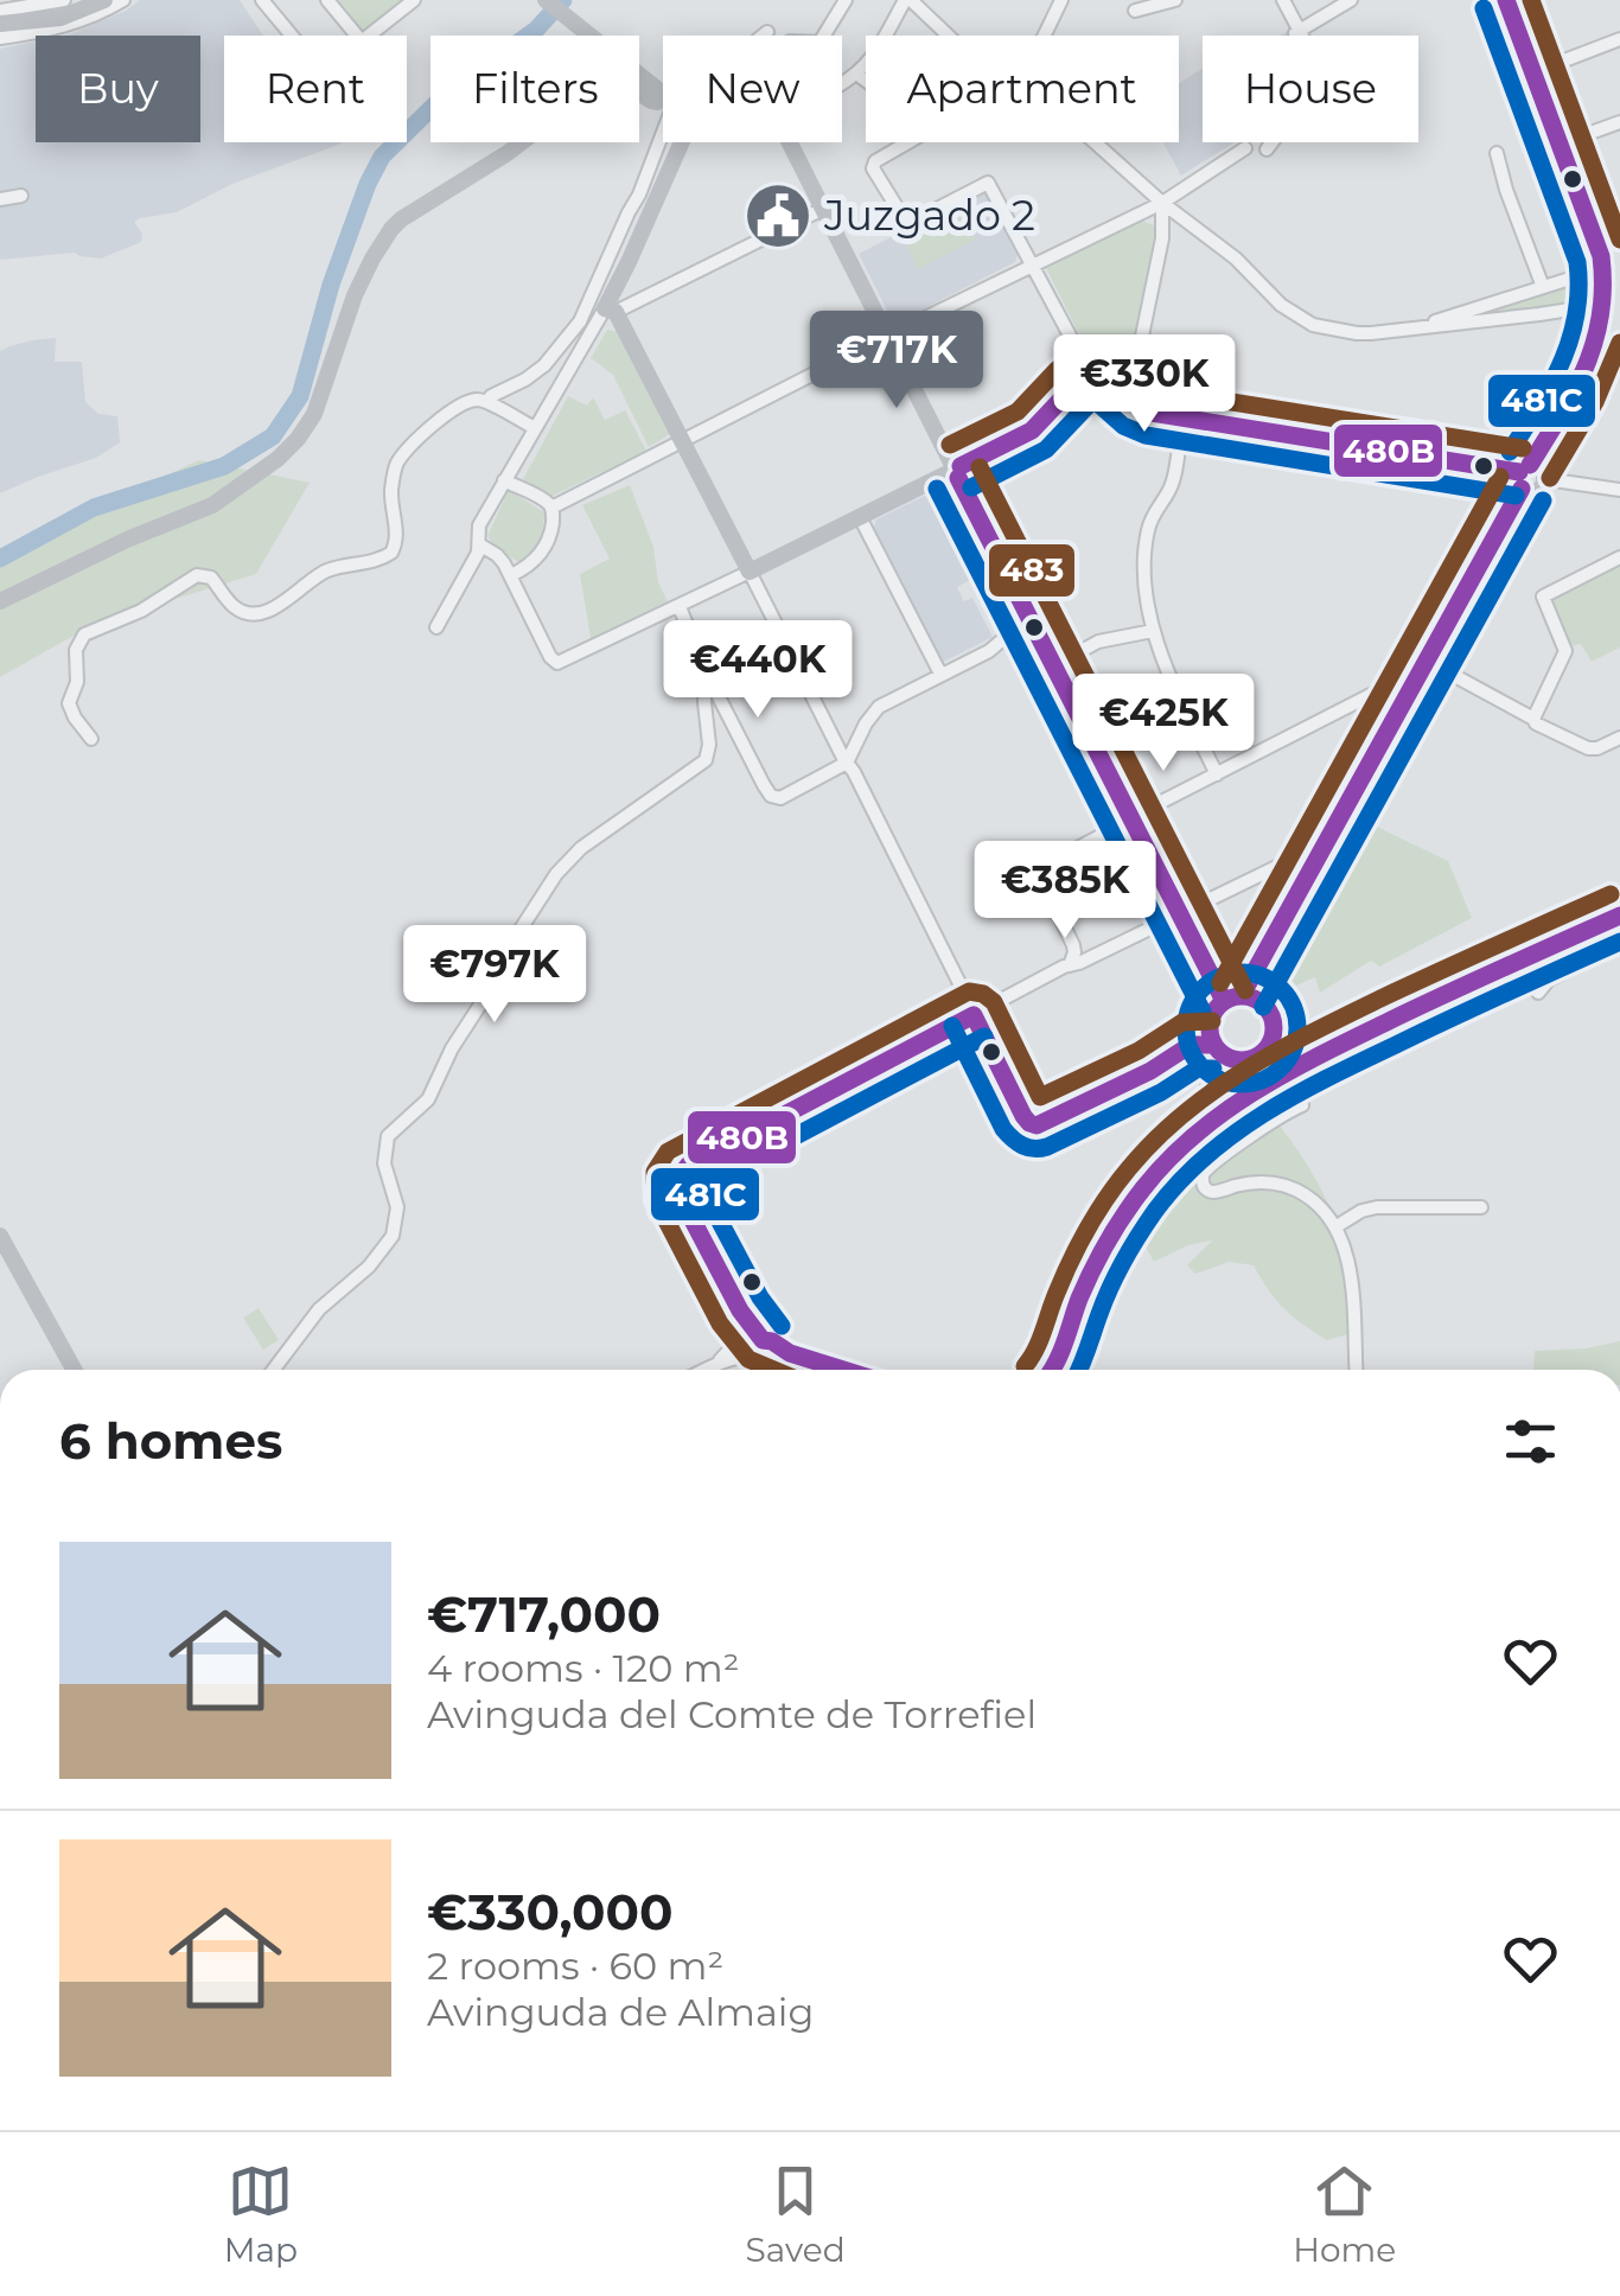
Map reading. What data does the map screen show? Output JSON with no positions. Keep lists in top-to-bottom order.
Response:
{
  "places": {
    "public building": ["Juzgado 2"]
  },
  "lines": ["transit line 480B", "transit line 483", "transit line 481C"],
  "page": {
    "chip": [
      "Buy",
      "Rent",
      "Filters",
      "New",
      "Apartment",
      "House"
    ],
    "price": [
      "€717K",
      "€330K",
      "€440K",
      "€425K",
      "€385K",
      "€797K"
    ],
    "heading": "6 homes",
    "list": [
      {
        "name": "€717,000",
        "note": "4 rooms · 120 m² · Avinguda del Comte de Torrefiel"
      },
      {
        "name": "€330,000",
        "note": "2 rooms · 60 m² · Avinguda de Almaig"
      }
    ],
    "tabs": ["Map", "Saved", "Home"]
  }
}
